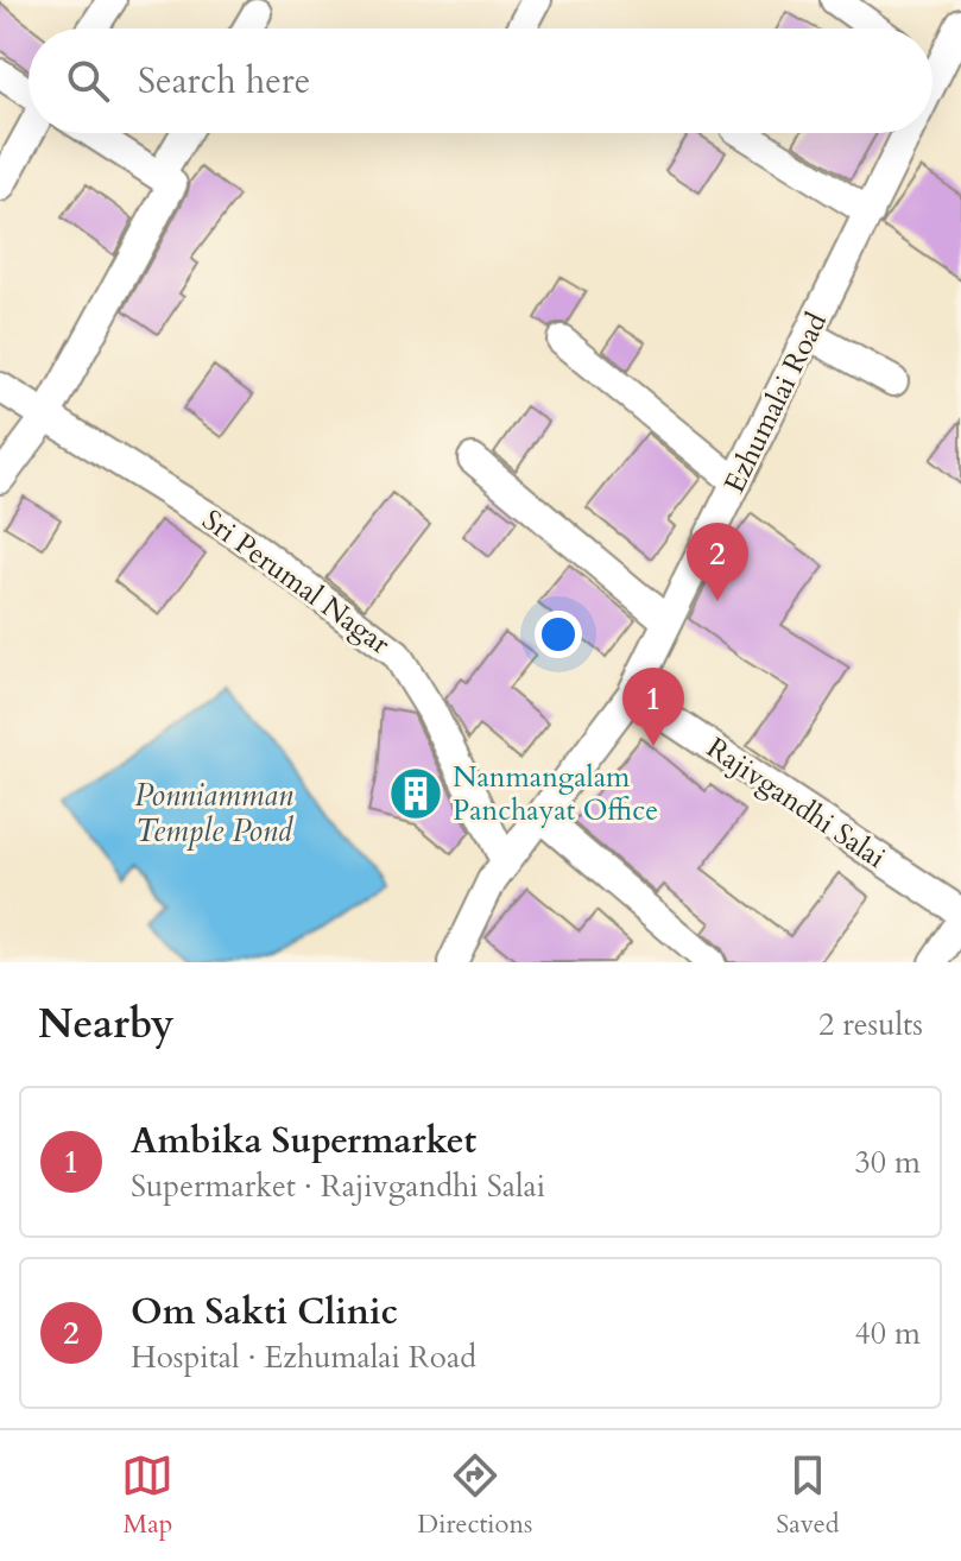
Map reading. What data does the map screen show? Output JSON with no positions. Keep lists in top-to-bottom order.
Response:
{
  "streets": {
    "street": ["Ezhumalai Road", "Sri Perumal Nagar", "Rajivgandhi Salai"]
  },
  "crossings": [
    ["Ezhumalai Road", "Sri Perumal Nagar"],
    ["Ezhumalai Road", "Rajivgandhi Salai"]
  ],
  "water": ["Ponniamman Temple Pond"],
  "places": {
    "building": ["Nanmangalam Panchayat Office"]
  },
  "page": {
    "search": "Search here",
    "pins": ["2", "1"],
    "heading": ["Nearby", "2 results"],
    "list": [
      {
        "mark": "1",
        "name": "Ambika Supermarket",
        "note": "Supermarket · Rajivgandhi Salai",
        "value": "30 m"
      },
      {
        "mark": "2",
        "name": "Om Sakti Clinic",
        "note": "Hospital · Ezhumalai Road",
        "value": "40 m"
      }
    ],
    "nav": ["Map", "Directions", "Saved"]
  }
}
